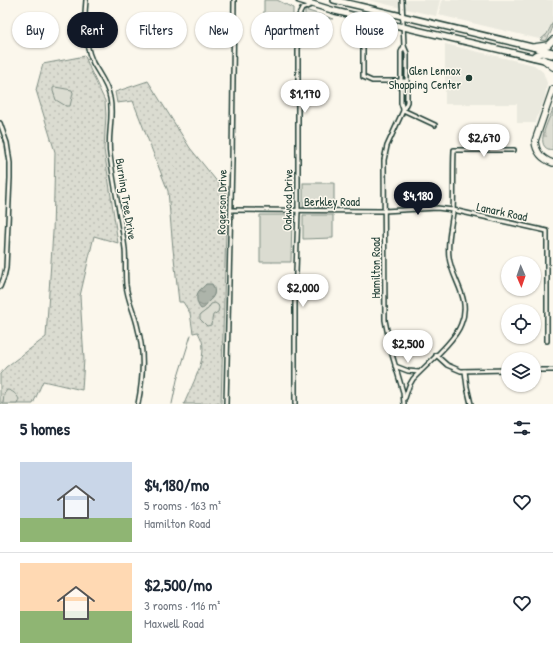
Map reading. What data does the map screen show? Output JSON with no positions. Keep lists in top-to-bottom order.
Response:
{
  "streets": {
    "street": [
      "Burning Tree Drive",
      "Oakwood Drive",
      "Rogerson Drive",
      "Berkley Road",
      "Lanark Road",
      "Hamilton Road"
    ]
  },
  "crossings": [
    ["Oakwood Drive", "Berkley Road"],
    ["Rogerson Drive", "Berkley Road"],
    ["Berkley Road", "Lanark Road"],
    ["Berkley Road", "Hamilton Road"],
    ["Lanark Road", "Hamilton Road"]
  ],
  "places": ["Glen Lennox Shopping Center"],
  "north": "bottom",
  "page": {
    "chip": [
      "Buy",
      "Rent",
      "Filters",
      "New",
      "Apartment",
      "House"
    ],
    "price": [
      "$1,170",
      "$2,670",
      "$4,180",
      "$2,000",
      "$2,500"
    ],
    "heading": "5 homes",
    "list": [
      {
        "name": "$4,180/mo",
        "note": "5 rooms · 163 m² · Hamilton Road"
      },
      {
        "name": "$2,500/mo",
        "note": "3 rooms · 116 m² · Maxwell Road"
      }
    ]
  }
}
